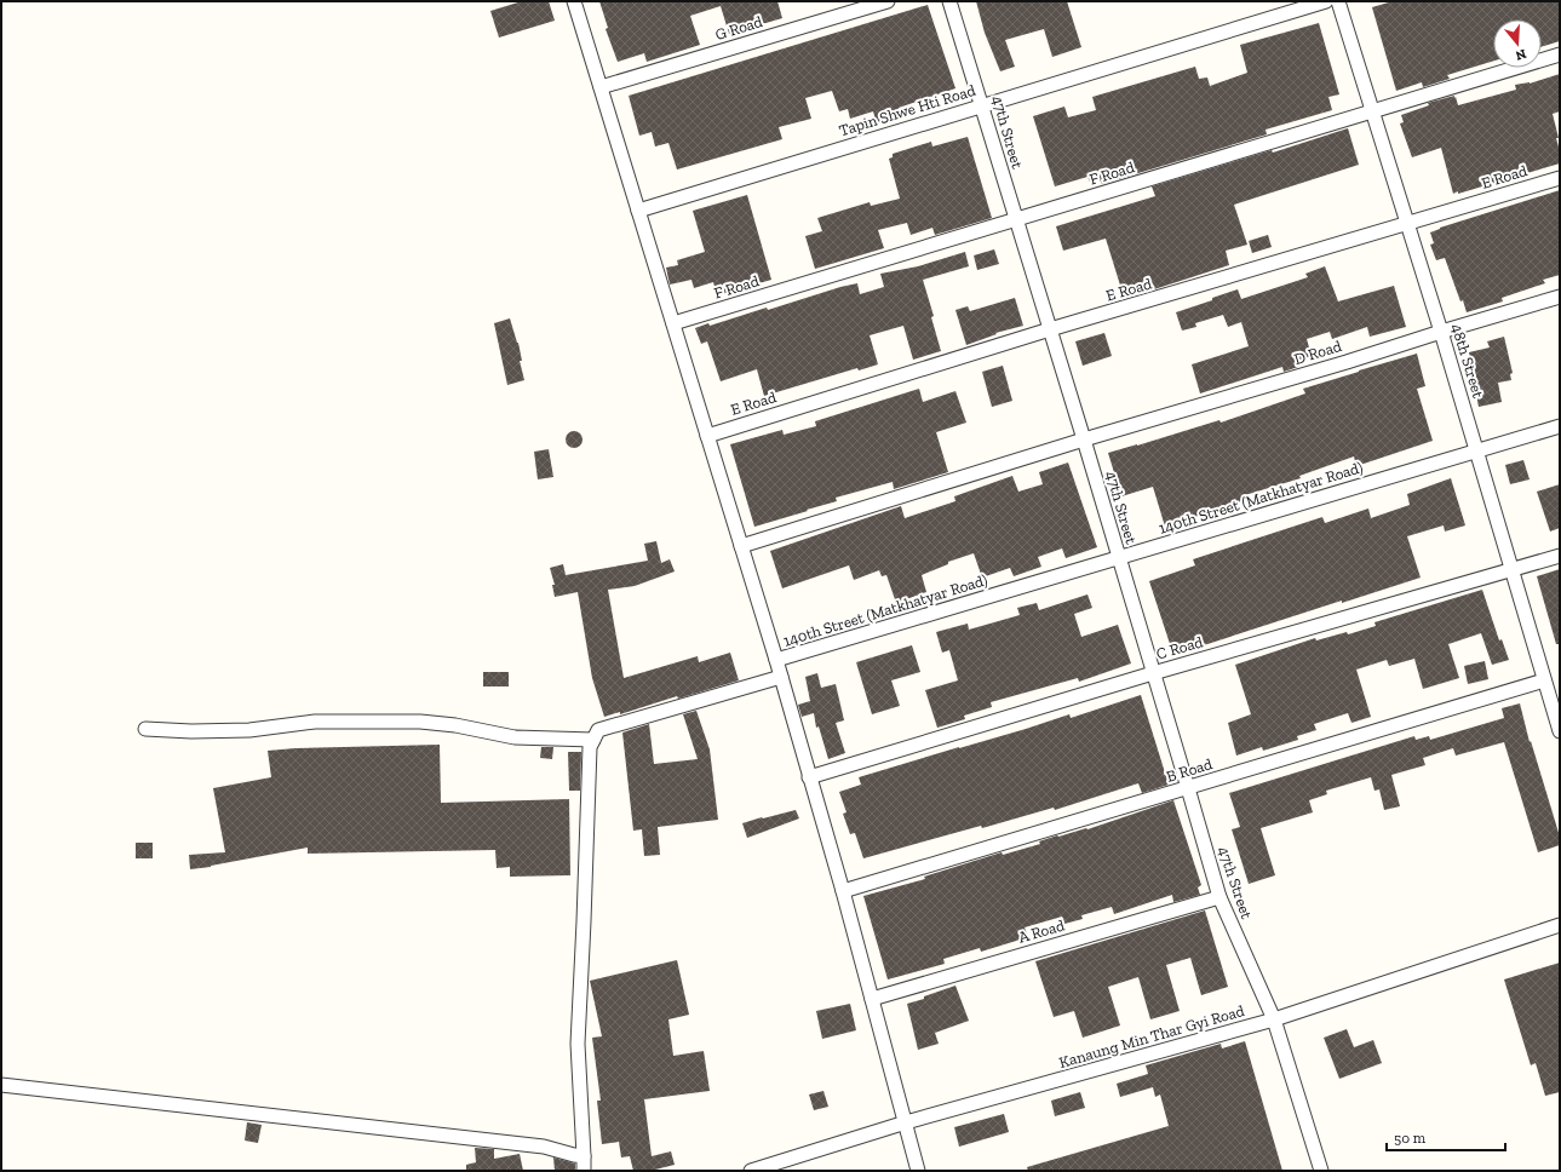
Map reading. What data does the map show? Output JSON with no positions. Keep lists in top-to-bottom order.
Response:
{
  "streets": {
    "street": [
      "G Road",
      "Tapin Shwe Hti Road",
      "47th Street",
      "F Road",
      "E Road",
      "D Road",
      "48th Street",
      "140th Street (Matkhatyar Road)",
      "C Road",
      "B Road",
      "A Road",
      "Kanaung Min Thar Gyi Road"
    ]
  },
  "crossings": [
    ["Tapin Shwe Hti Road", "47th Street"],
    ["47th Street", "F Road"],
    ["47th Street", "E Road"],
    ["47th Street", "D Road"],
    ["47th Street", "140th Street (Matkhatyar Road)"],
    ["47th Street", "C Road"],
    ["47th Street", "B Road"],
    ["47th Street", "A Road"],
    ["47th Street", "Kanaung Min Thar Gyi Road"],
    ["F Road", "48th Street"],
    ["E Road", "48th Street"],
    ["D Road", "48th Street"],
    ["48th Street", "140th Street (Matkhatyar Road)"],
    ["48th Street", "C Road"],
    ["48th Street", "B Road"]
  ],
  "scale_bar": "50 m",
  "north": "bottom"
}
